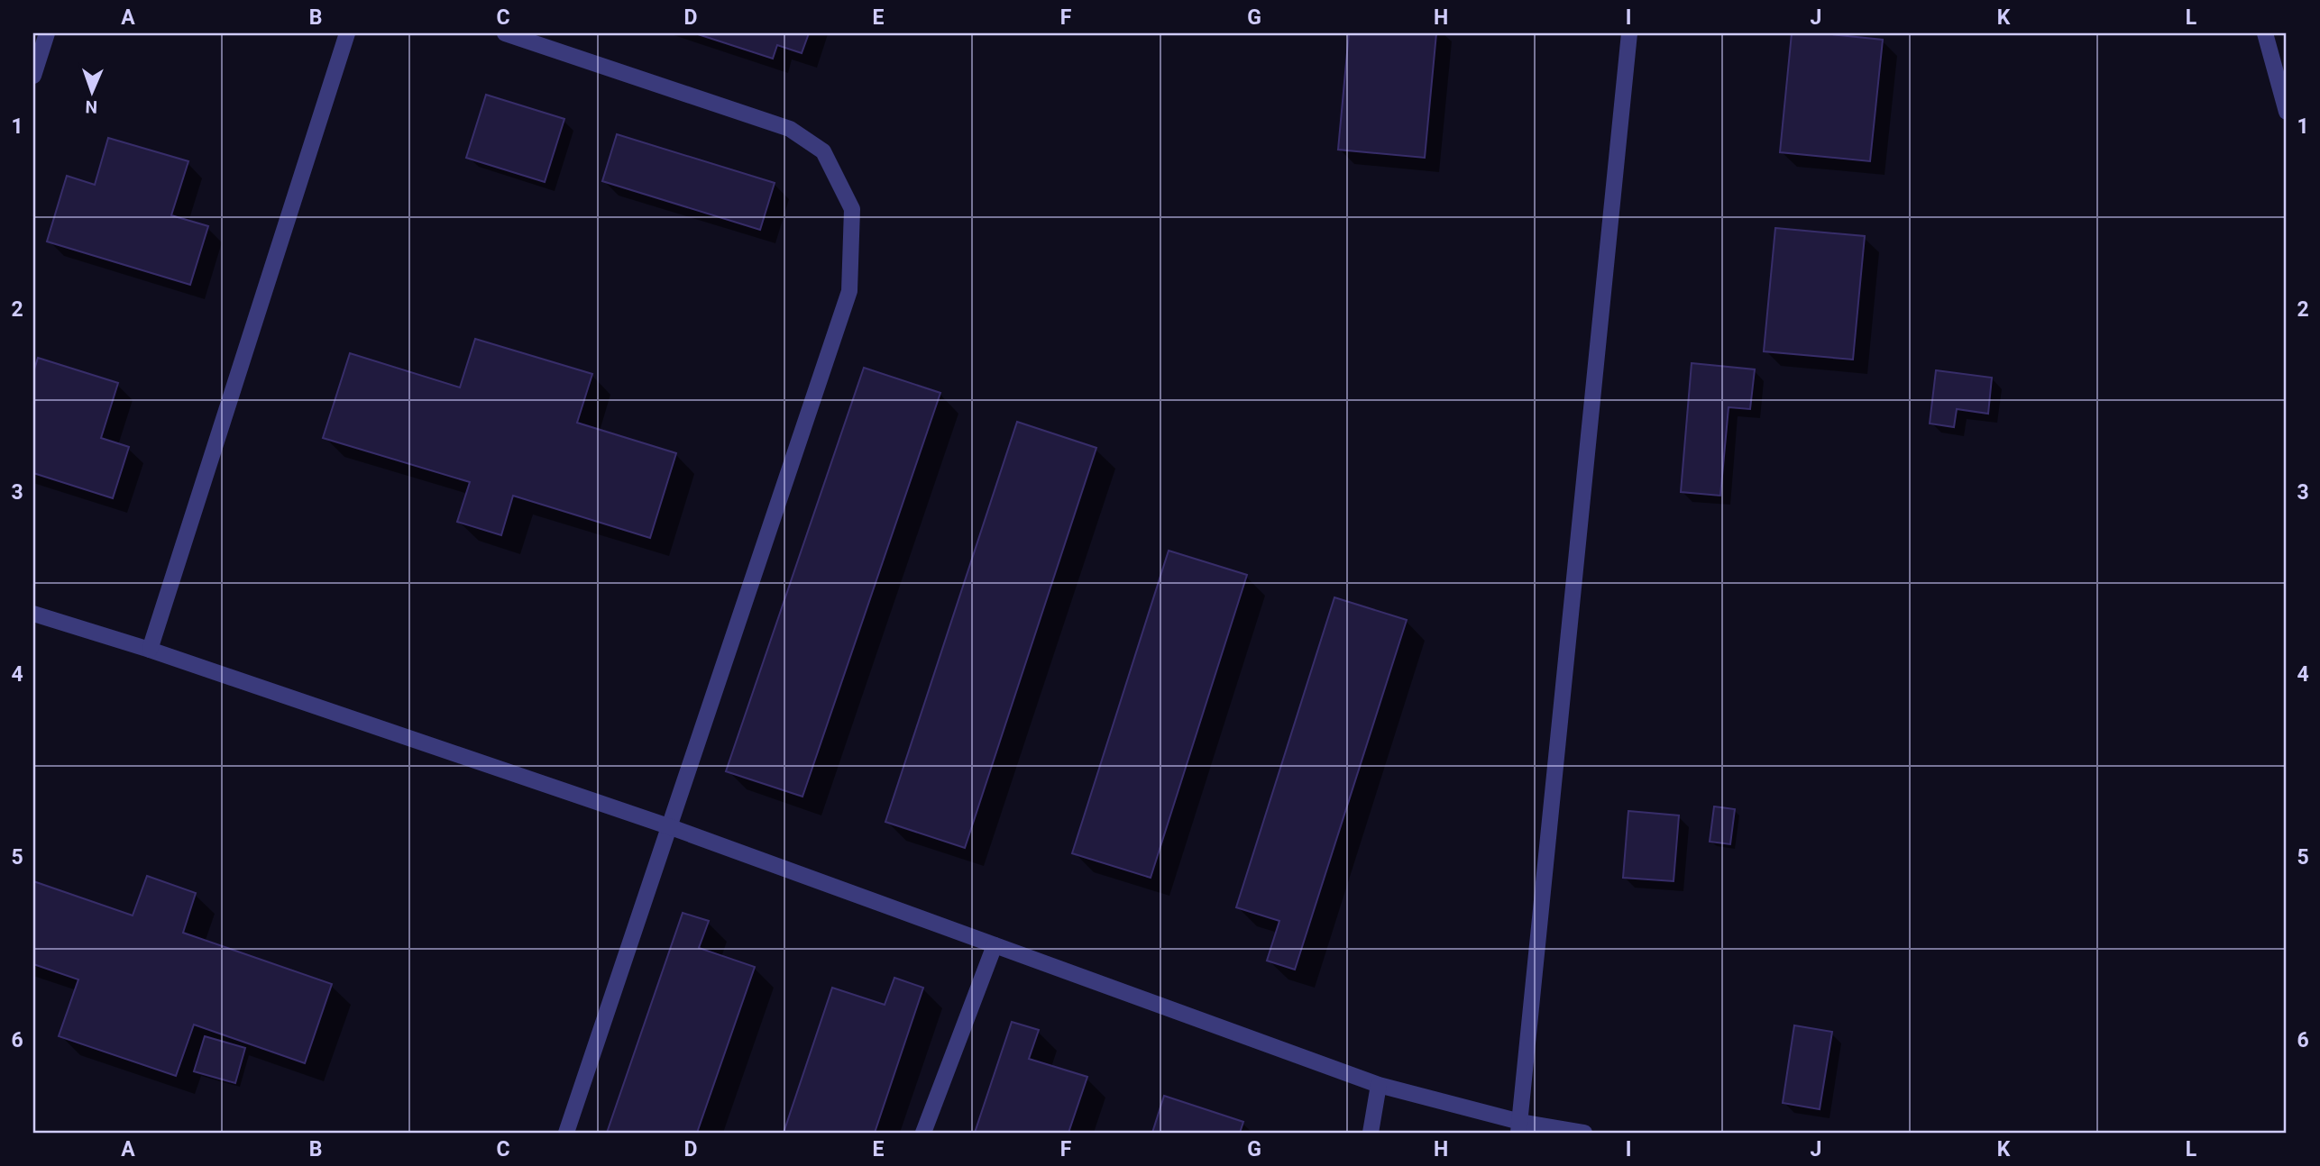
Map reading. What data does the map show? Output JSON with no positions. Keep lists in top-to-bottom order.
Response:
{
  "north": "bottom",
  "grid": {
    "columns": [
      "A",
      "B",
      "C",
      "D",
      "E",
      "F",
      "G",
      "H",
      "I",
      "J",
      "K",
      "L"
    ],
    "rows": [
      "1",
      "2",
      "3",
      "4",
      "5",
      "6"
    ]
  }
}
